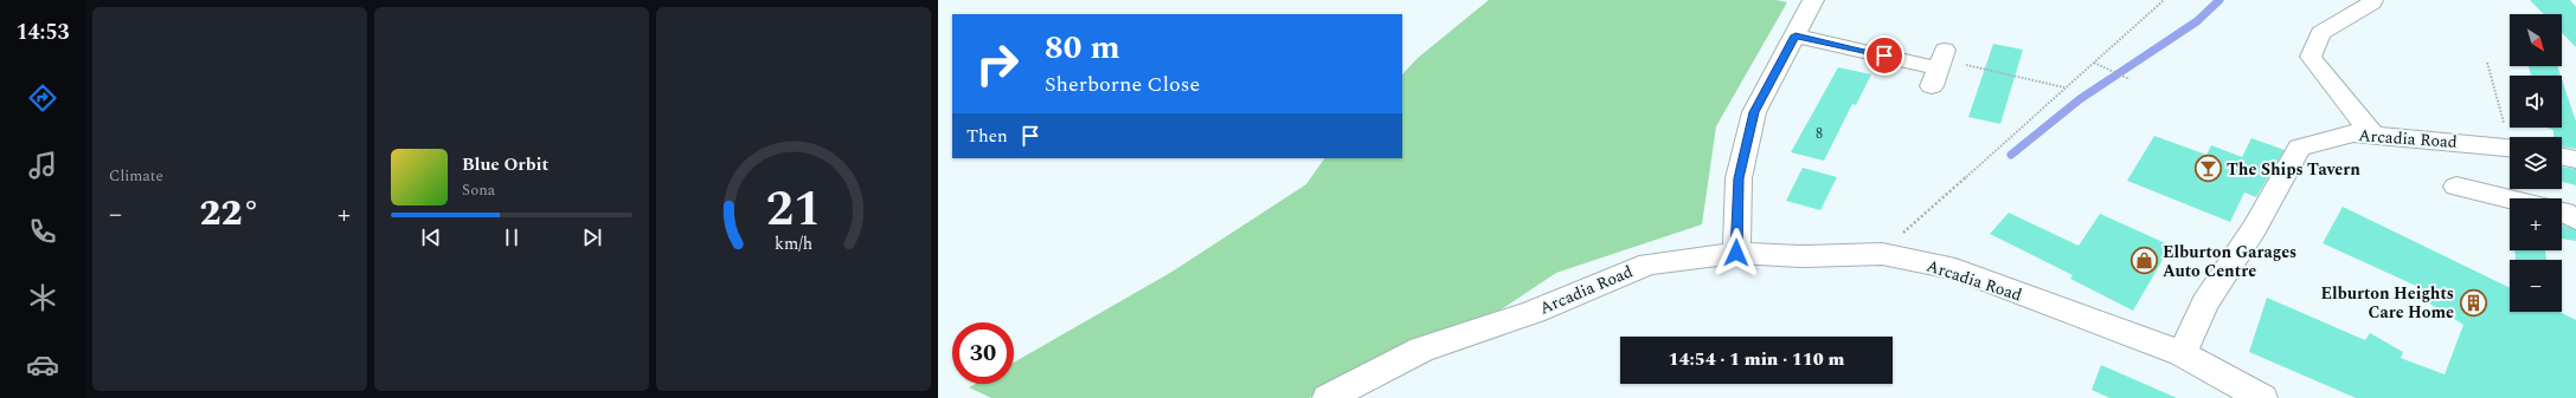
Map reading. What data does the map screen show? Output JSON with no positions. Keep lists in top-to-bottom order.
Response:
{
  "streets": {
    "street": ["Arcadia Road"]
  },
  "places": {
    "bar": ["The Ships Tavern"],
    "shop": ["Elburton Garages Auto Centre"],
    "building": ["Elburton Heights Care Home"]
  },
  "house_numbers": ["8"],
  "north": "bottom right",
  "page": {
    "tabs": "14:53",
    "tile": "Climate",
    "map_buttons": ["+", "−"],
    "turn": ["80 m", "Sherborne Close"],
    "then": "Then",
    "song": ["Blue Orbit", "Sona"],
    "heat": ["−", "22°", "+"],
    "limit": "30",
    "trip": "14:54 · 1 min · 110 m",
    "gauge": ["21", "km/h"]
  }
}
